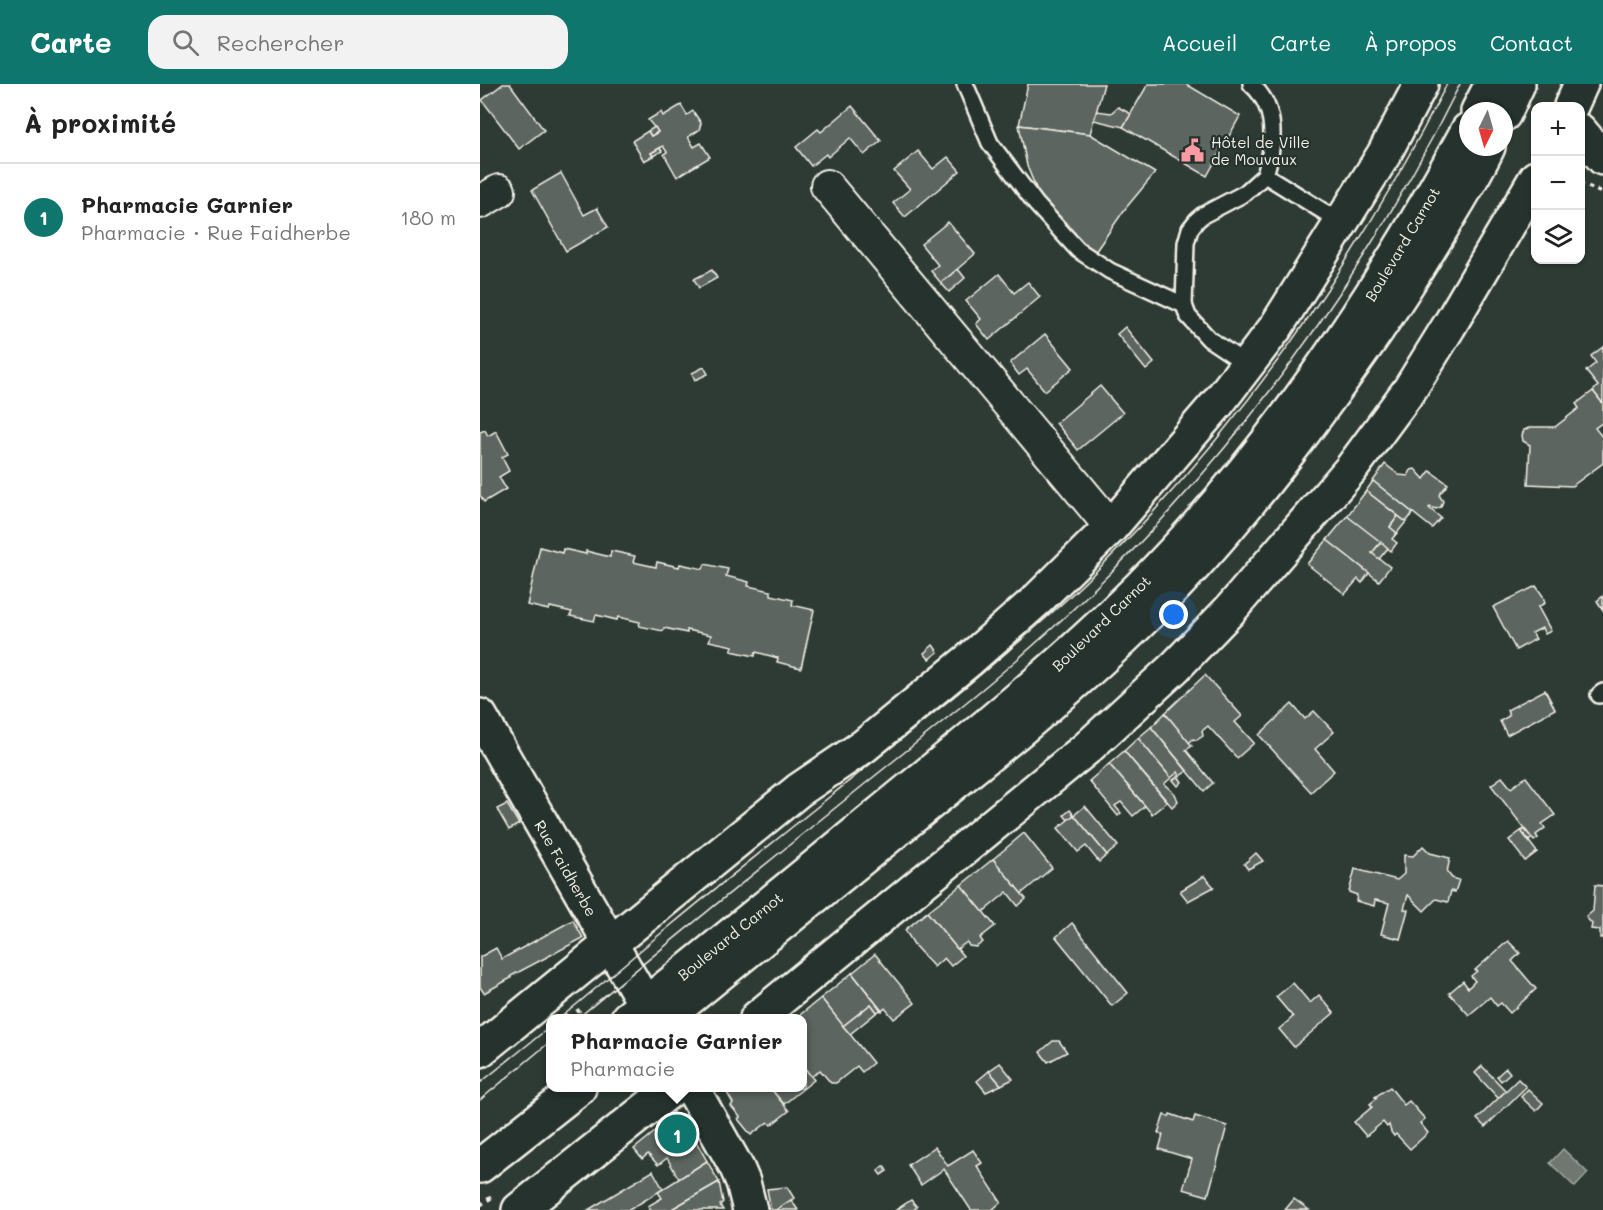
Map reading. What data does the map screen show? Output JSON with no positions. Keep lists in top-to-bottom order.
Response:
{
  "streets": {
    "street": ["Boulevard Carnot", "Rue Faidherbe"]
  },
  "places": {
    "public building": ["Hôtel de Ville de Mouvaux"]
  },
  "north": "bottom",
  "page": {
    "header": "Carte",
    "search": "Rechercher",
    "nav": [
      "Accueil",
      "Carte",
      "À propos",
      "Contact"
    ],
    "heading": "À proximité",
    "map_buttons": ["+", "−"],
    "list": [
      {
        "mark": "1",
        "name": "Pharmacie Garnier",
        "note": "Pharmacie · Rue Faidherbe",
        "value": "180 m"
      }
    ],
    "popup": ["Pharmacie Garnier", "Pharmacie"],
    "pins": "1"
  }
}
